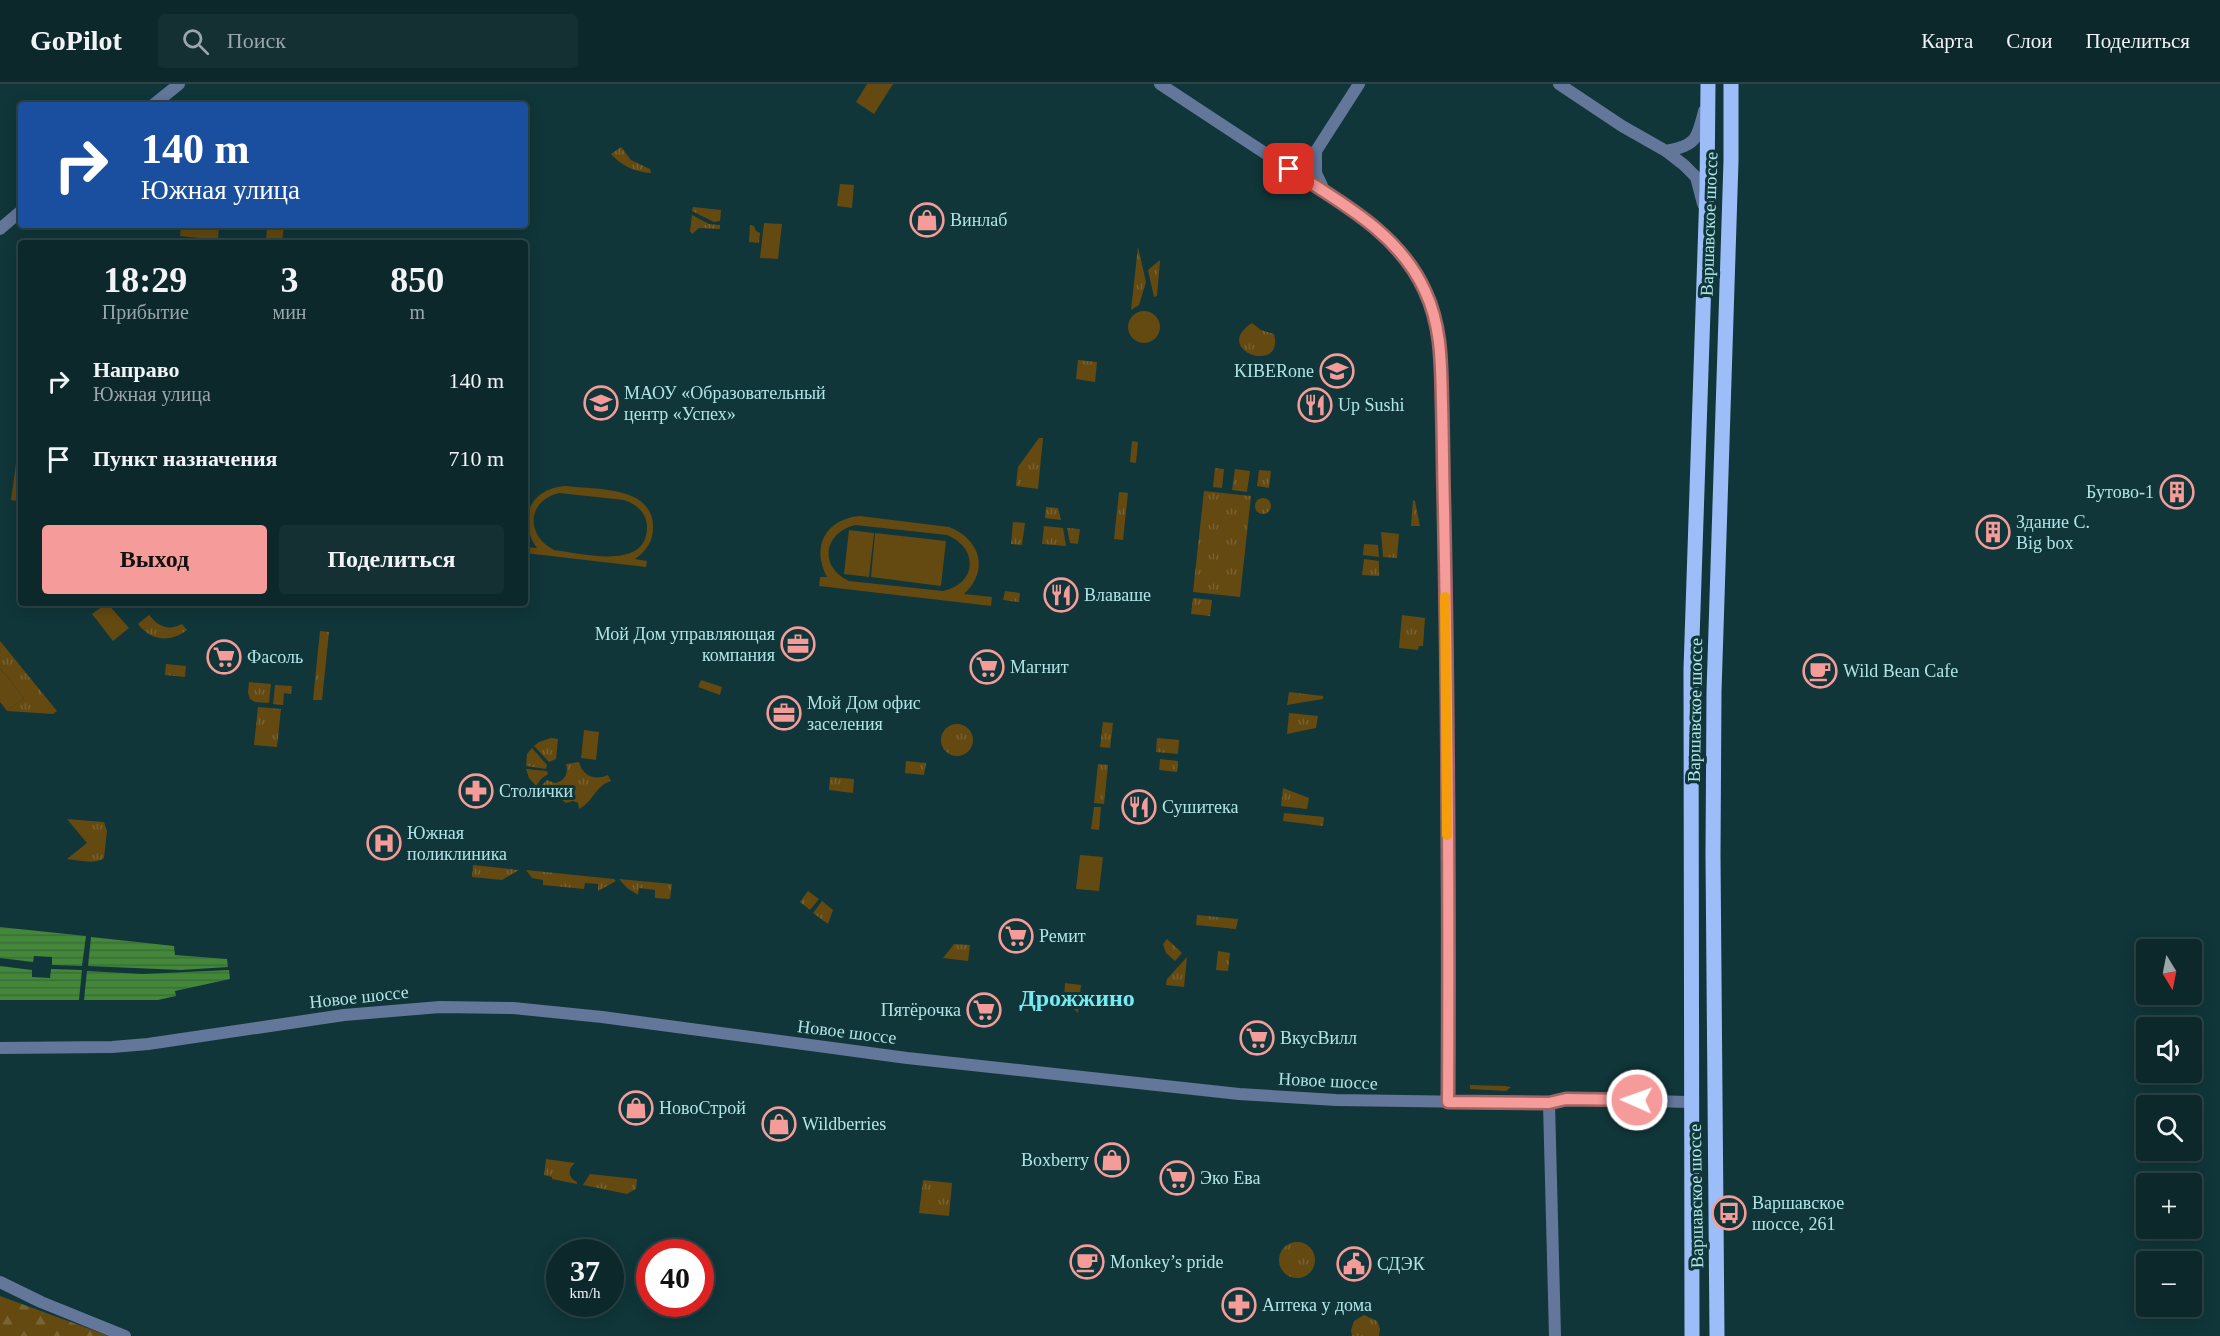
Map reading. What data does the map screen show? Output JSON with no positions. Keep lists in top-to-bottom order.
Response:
{
  "streets": {
    "main road": ["Варшавское шоссе"],
    "street": ["Новое шоссе"]
  },
  "crossings": [
    ["Варшавское шоссе", "Новое шоссе"]
  ],
  "districts": ["Дрожжино"],
  "places": {
    "shop": [
      "Винлаб",
      "НовоСтрой",
      "Wildberries",
      "Boxberry"
    ],
    "school or university": ["KIBERone", "МАОУ «Образовательный центр «Успех»"],
    "restaurant": ["Up Sushi", "Влаваше", "Сушитека"],
    "building": ["Бутово-1", "Здание C. Big box"],
    "office": ["Мой Дом управляющая компания", "Мой Дом офис заселения"],
    "supermarket": [
      "Фасоль",
      "Магнит",
      "Ремит",
      "Пятёрочка",
      "ВкусВилл",
      "Эко Ева"
    ],
    "cafe": ["Wild Bean Cafe", "Monkey’s pride"],
    "pharmacy": ["Столички", "Аптека у дома"],
    "hospital": ["Южная поликлиника"],
    "bus stop": ["Варшавское шоссе, 261"],
    "public building": ["СДЭК"]
  },
  "north": "bottom",
  "page": {
    "header": "GoPilot",
    "search": "Поиск",
    "nav": ["Карта", "Слои", "Поделиться"],
    "turn": ["140 m", "Южная улица"],
    "eta": [
      "18:29",
      "Прибытие",
      "3",
      "мин",
      "850",
      "m"
    ],
    "list": [
      {
        "name": "Направо",
        "note": "Южная улица",
        "value": "140 m"
      },
      {
        "name": "Пункт назначения",
        "value": "710 m"
      }
    ],
    "buttons": ["Выход", "Поделиться"],
    "map_buttons": ["+", "−"],
    "speed": "37 km/h",
    "limit": "40"
  }
}
